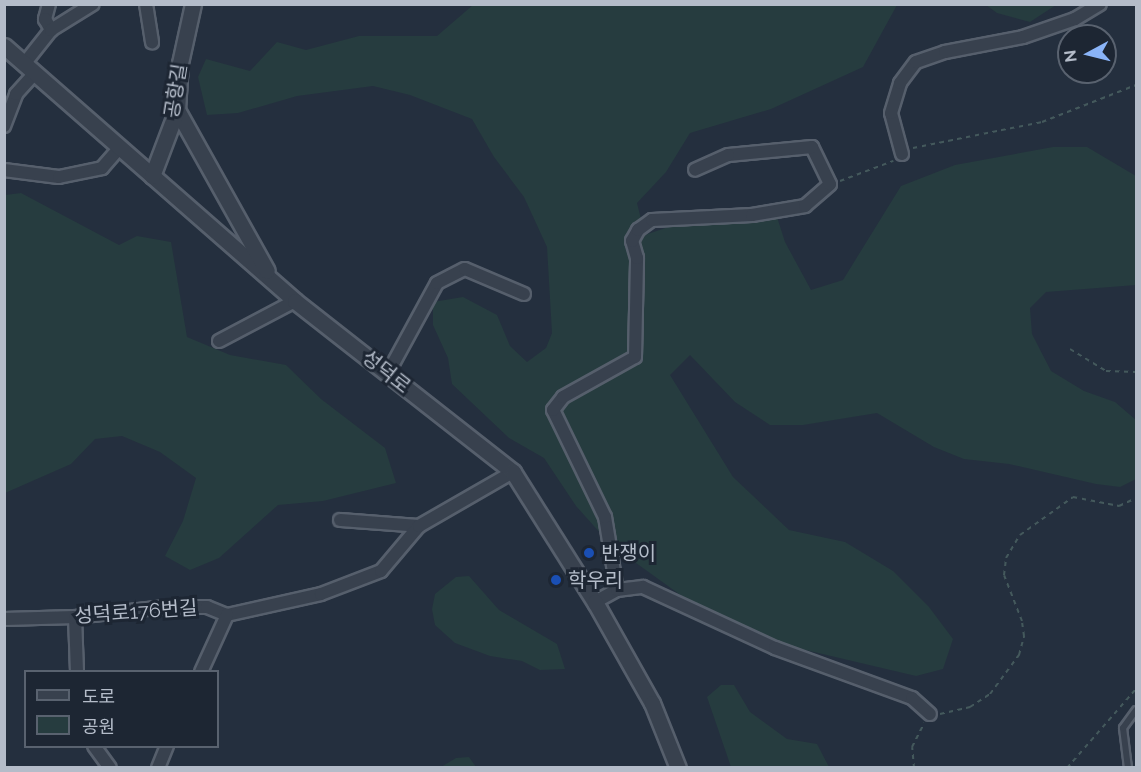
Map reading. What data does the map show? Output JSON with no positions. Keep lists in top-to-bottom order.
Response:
{
  "streets": {
    "street": ["공항길", "성덕로", "성덕로176번길"]
  },
  "crossings": [
    ["공항길", "성덕로"],
    ["성덕로", "성덕로176번길"]
  ],
  "places": ["반쟁이", "학우리"],
  "legend": ["도로", "공원"],
  "north": "left"
}
